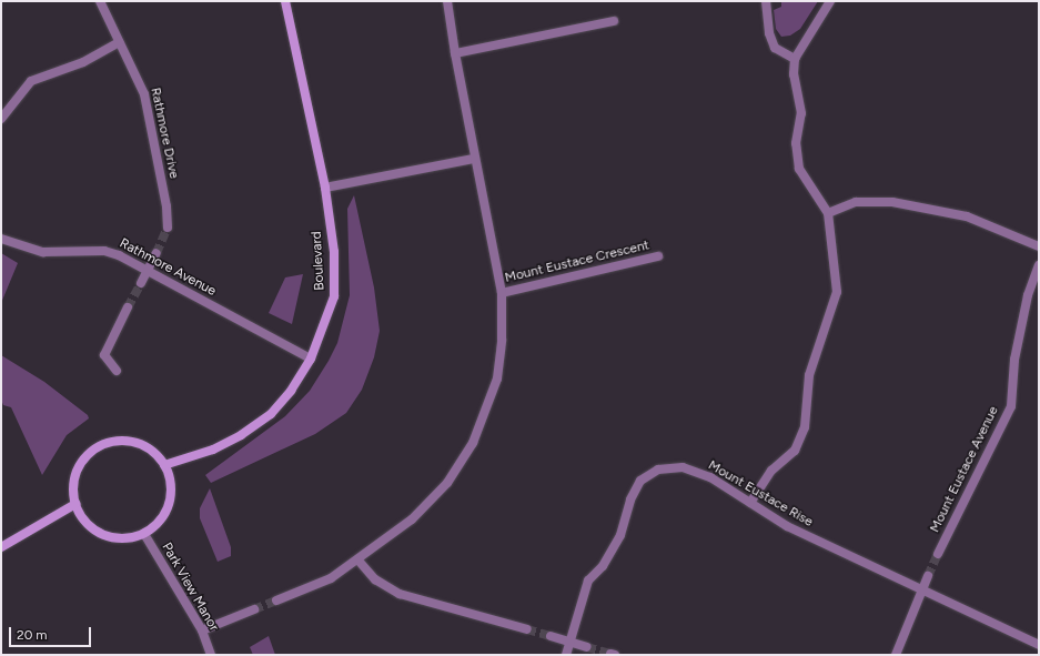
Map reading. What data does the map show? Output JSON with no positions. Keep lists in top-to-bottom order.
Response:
{
  "streets": {
    "street": [
      "Rathmore Drive",
      "Boulevard",
      "Mount Eustace Crescent",
      "Rathmore Avenue",
      "Mount Eustace Avenue",
      "Mount Eustace Rise",
      "Park View Manor"
    ]
  },
  "crossings": [
    ["Boulevard", "Rathmore Avenue"],
    ["Boulevard", "Park View Manor"]
  ],
  "scale_bar": "20 m"
}
